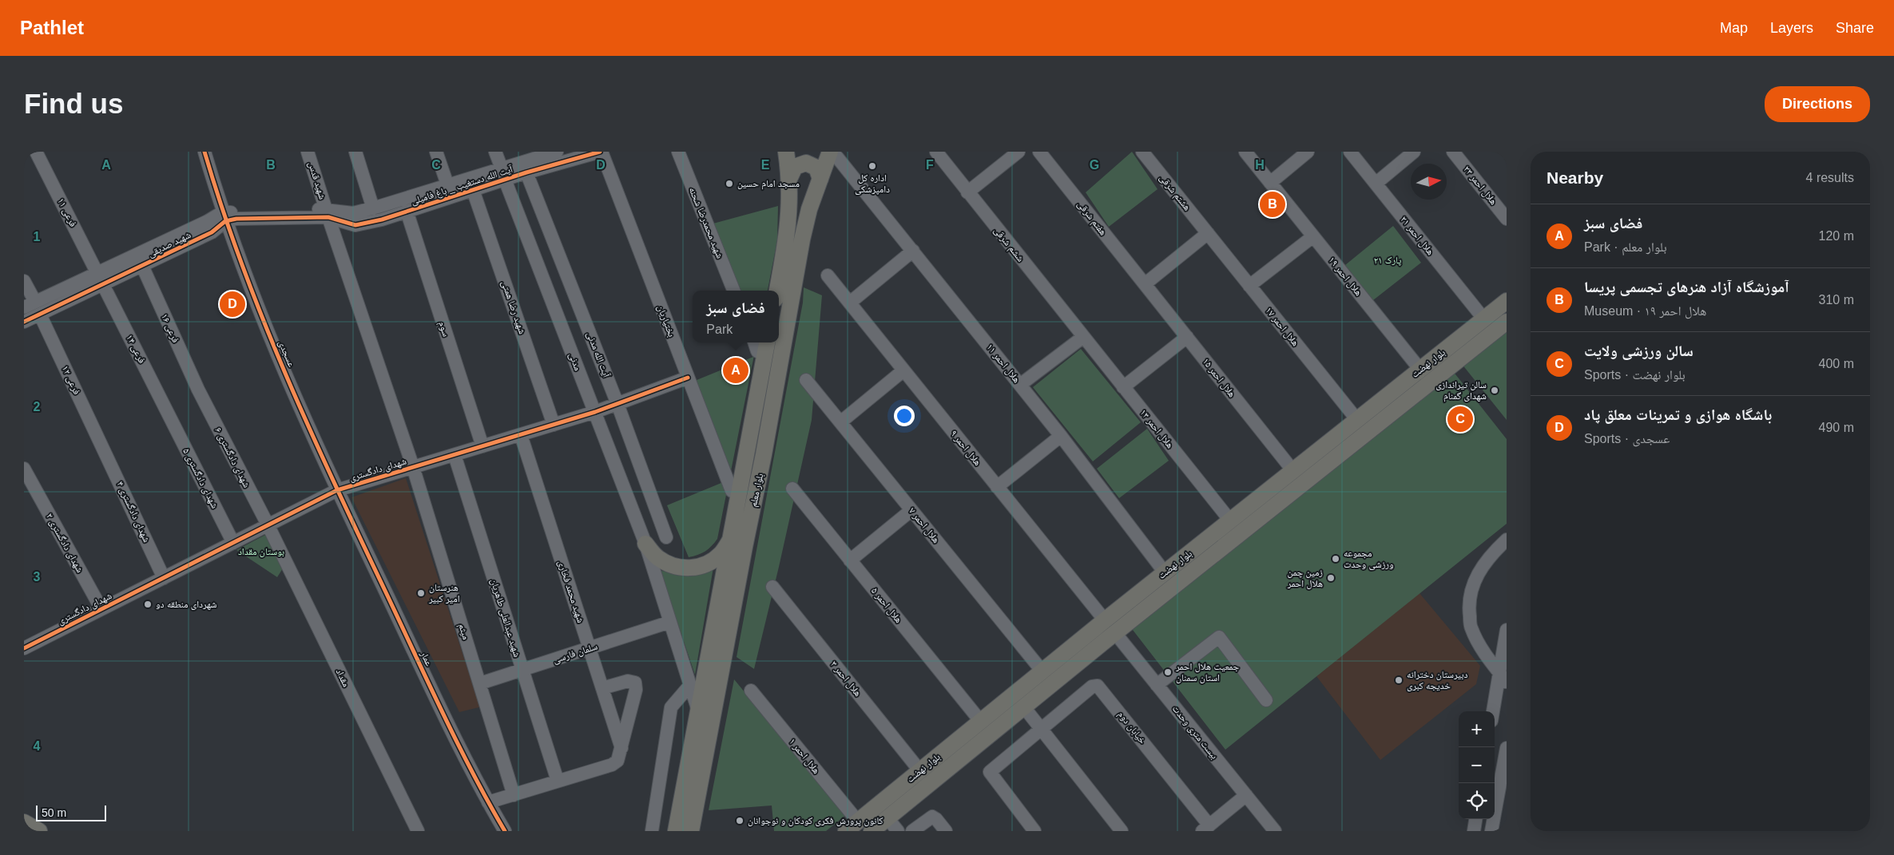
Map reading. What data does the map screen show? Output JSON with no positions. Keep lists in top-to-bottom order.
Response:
{
  "streets": {
    "main road": ["بلوار نهضت", "بلوار معلم"],
    "street": [
      "شهید قدس",
      "آیت الله دستغیب _ باغ فامیلی",
      "هلال احمر ۲۳",
      "هشتم شرقی",
      "فرعی ۱۱",
      "هفتم شرقی",
      "شهید محمدرضا شحنه",
      "هلال احمر ۲۱",
      "شهید صدیقی",
      "ششم شرقی",
      "هلال احمر ۱۹",
      "شهید رضا همتی",
      "بختیاریان",
      "هلال احمر ۱۷",
      "فرعی ۱۶",
      "سوم",
      "فرعی ۱۴",
      "عسجدی",
      "آیت الله مدنی",
      "مدنی",
      "هلال احمر ۱۱",
      "هلال احمر ۱۵",
      "فرعی ۱۲",
      "هلال احمر ۱۳",
      "هلال احمر ۹",
      "شهدای دادگستری ۶",
      "شهدای دادگستری",
      "شهدای دادگستری ۵",
      "شهدای دادگستری ۴",
      "هلال احمر ۷",
      "شهدای دادگستری ۲",
      "شهید محمد فخاری",
      "هلال احمر ۵",
      "شهید عبدالعلی طاهریان",
      "میثم",
      "سلمان فارسی",
      "عمار",
      "مقداد",
      "هلال احمر ۳",
      "خیابان دوم",
      "بیست متری وحدت",
      "هلال احمر ۱"
    ]
  },
  "crossings": [
    ["شهید قدس", "آیت الله دستغیب _ باغ فامیلی"],
    ["شهید قدس", "شهید صدیقی"],
    ["شهید قدس", "شهدای دادگستری"],
    ["شهید قدس", "میثم"],
    ["آیت الله دستغیب _ باغ فامیلی", "شهید صدیقی"],
    ["آیت الله دستغیب _ باغ فامیلی", "شهید رضا همتی"],
    ["آیت الله دستغیب _ باغ فامیلی", "بختیاریان"],
    ["آیت الله دستغیب _ باغ فامیلی", "سوم"],
    ["آیت الله دستغیب _ باغ فامیلی", "آیت الله مدنی"],
    ["آیت الله دستغیب _ باغ فامیلی", "مدنی"],
    ["هشتم شرقی", "هلال احمر ۱۷"],
    ["فرعی ۱۱", "شهید صدیقی"],
    ["فرعی ۱۱", "فرعی ۱۴"],
    ["هفتم شرقی", "هلال احمر ۱۵"],
    ["هلال احمر ۲۱", "بلوار نهضت"],
    ["شهید صدیقی", "فرعی ۱۶"],
    ["شهید صدیقی", "فرعی ۱۴"],
    ["شهید صدیقی", "عسجدی"],
    ["شهید صدیقی", "فرعی ۱۲"],
    ["ششم شرقی", "هلال احمر ۱۳"],
    ["هلال احمر ۱۹", "بلوار نهضت"],
    ["شهید رضا همتی", "شهدای دادگستری"],
    ["بختیاریان", "شهدای دادگستری"],
    ["هلال احمر ۱۷", "بلوار نهضت"],
    ["فرعی ۱۶", "شهدای دادگستری ۶"],
    ["سوم", "شهدای دادگستری"],
    ["فرعی ۱۴", "شهدای دادگستری ۵"],
    ["عسجدی", "شهدای دادگستری"],
    ["عسجدی", "عمار"],
    ["آیت الله مدنی", "شهدای دادگستری"],
    ["مدنی", "شهدای دادگستری"],
    ["مدنی", "بلوار معلم"],
    ["مدنی", "سلمان فارسی"],
    ["هلال احمر ۱۱", "بلوار نهضت"],
    ["هلال احمر ۱۱", "بلوار معلم"],
    ["بلوار نهضت", "هلال احمر ۱۵"],
    ["بلوار نهضت", "هلال احمر ۱۳"],
    ["بلوار نهضت", "هلال احمر ۹"],
    ["بلوار نهضت", "هلال احمر ۷"],
    ["بلوار نهضت", "هلال احمر ۵"],
    ["بلوار نهضت", "هلال احمر ۳"],
    ["بلوار نهضت", "بیست متری وحدت"],
    ["بلوار نهضت", "هلال احمر ۱"],
    ["فرعی ۱۲", "شهدای دادگستری ۴"],
    ["شهدای دادگستری ۶", "شهدای دادگستری"],
    ["شهدای دادگستری ۶", "مقداد"],
    ["شهدای دادگستری", "شهدای دادگستری ۵"],
    ["شهدای دادگستری", "شهدای دادگستری ۴"],
    ["شهدای دادگستری", "شهدای دادگستری ۲"],
    ["شهدای دادگستری", "شهید محمد فخاری"],
    ["شهدای دادگستری", "شهید عبدالعلی طاهریان"],
    ["شهدای دادگستری", "میثم"],
    ["شهدای دادگستری", "عمار"],
    ["شهدای دادگستری", "مقداد"],
    ["شهید محمد فخاری", "سلمان فارسی"],
    ["شهید عبدالعلی طاهریان", "سلمان فارسی"],
    ["میثم", "سلمان فارسی"]
  ],
  "parks": ["پارک ۲۱", "بوستان مقداد"],
  "places": [
    "اداره کل دامپزشکی",
    "مسجد امام حسین",
    "سالن تیراندازی شهدای گمنام",
    "مجموعه ورزشی وحدت",
    "زمین چمن هلال احمر",
    "هنرستان امیر کبیر",
    "شهردای منطقه دو",
    "جمعیت هلال احمر استان سمنان",
    "دبیرستان دخترانه خدیجه کبری",
    "کانون پرورش فکری کودکان و نوجوانان"
  ],
  "scale_bar": "50 m",
  "north": "right",
  "page": {
    "header": "Pathlet",
    "nav": ["Map", "Layers", "Share"],
    "buttons": "Directions",
    "title": "Find us",
    "heading": ["Nearby", "4 results"],
    "pins": [
      "B",
      "D",
      "A",
      "C"
    ],
    "list": [
      {
        "mark": "A",
        "name": "فضای سبز",
        "note": "Park · بلوار معلم",
        "value": "120 m"
      },
      {
        "mark": "B",
        "name": "آموزشگاه آزاد هنرهای تجسمی پریسا",
        "note": "Museum · هلال احمر ۱۹",
        "value": "310 m"
      },
      {
        "mark": "C",
        "name": "سالن ورزشی ولایت",
        "note": "Sports · بلوار نهضت",
        "value": "400 m"
      },
      {
        "mark": "D",
        "name": "باشگاه هوازی و تمرینات معلق پاد",
        "note": "Sports · عسجدی",
        "value": "490 m"
      }
    ],
    "popup": ["فضای سبز", "Park"],
    "map_buttons": ["+", "−"],
    "scale": "50 m"
  },
  "grid": {
    "columns": [
      "A",
      "B",
      "C",
      "D",
      "E",
      "F",
      "G",
      "H"
    ],
    "rows": [
      "1",
      "2",
      "3",
      "4"
    ]
  }
}
